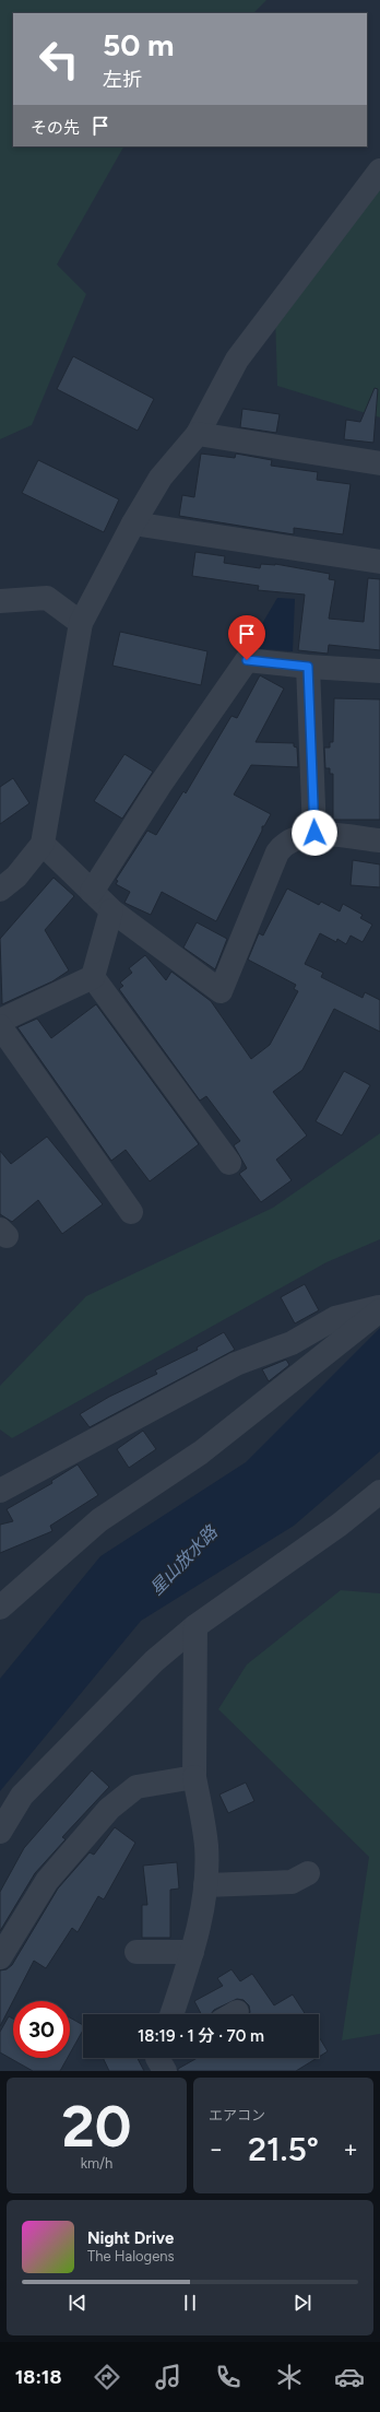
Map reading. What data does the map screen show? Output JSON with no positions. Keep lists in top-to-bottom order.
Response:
{
  "water": ["星山放水路"],
  "page": {
    "turn": ["50 m", "左折"],
    "then": "その先",
    "limit": "30",
    "trip": "18:19 · 1 分 · 70 m",
    "tile": [
      ["20", "km/h"],
      "エアコン"
    ],
    "heat": ["−", "21.5°", "+"],
    "song": ["Night Drive", "The Halogens"],
    "tabs": "18:18"
  }
}
